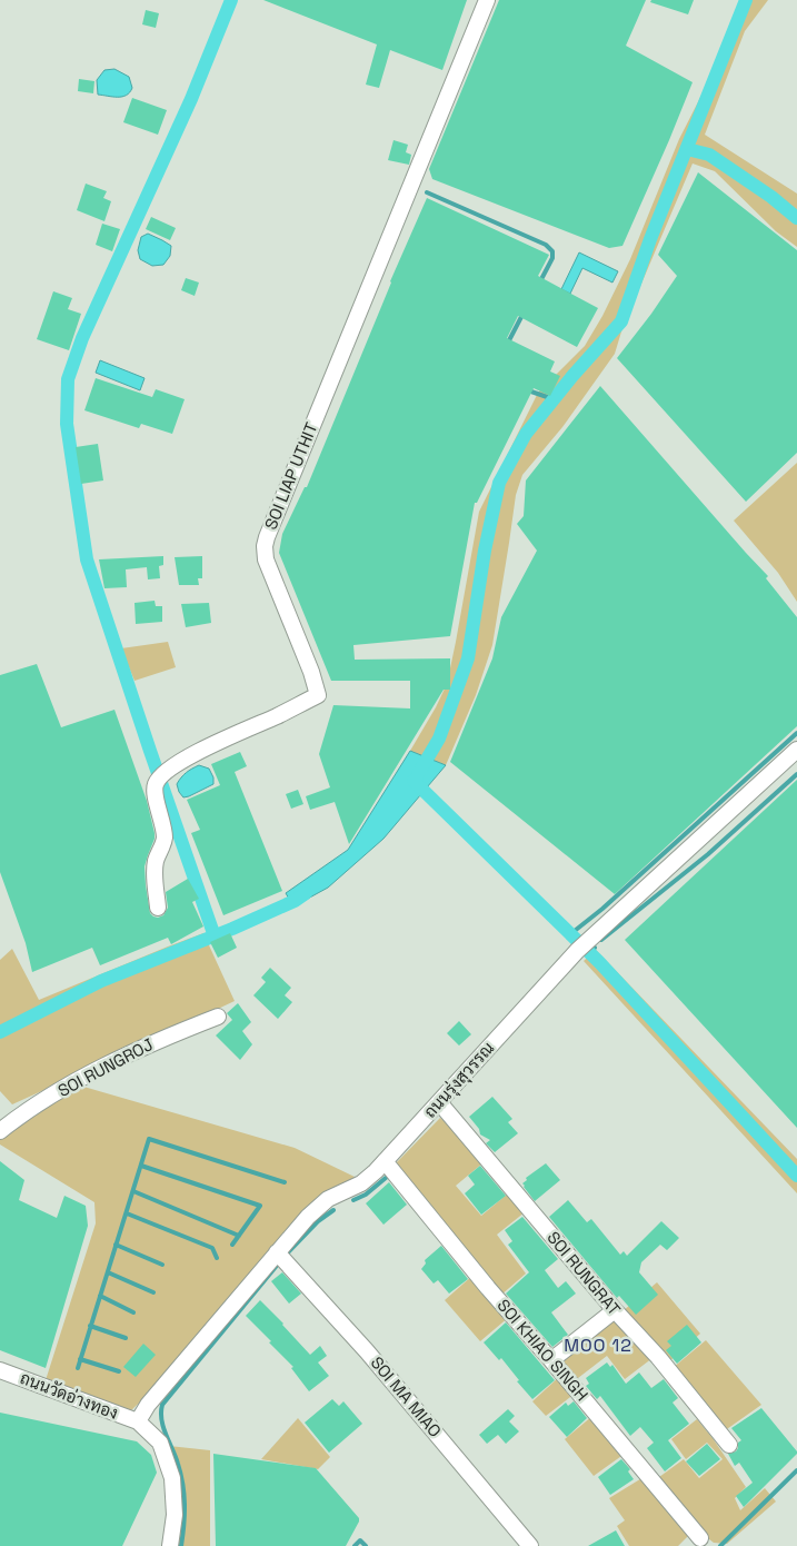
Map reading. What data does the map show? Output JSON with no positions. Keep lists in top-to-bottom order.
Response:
{
  "streets": {
    "street": [
      "SOI LIAP UTHIT",
      "SOI RUNGROJ",
      "ถนนรุ่งสุวรรณ",
      "SOI RUNGRAT",
      "SOI KHIAO SINGH",
      "ถนนวัดอ่างทอง",
      "SOI MA MIAO"
    ]
  },
  "crossings": [
    ["ถนนรุ่งสุวรรณ", "SOI RUNGRAT"],
    ["ถนนรุ่งสุวรรณ", "SOI KHIAO SINGH"],
    ["ถนนรุ่งสุวรรณ", "ถนนวัดอ่างทอง"],
    ["ถนนรุ่งสุวรรณ", "SOI MA MIAO"]
  ],
  "districts": ["MOO 12"]
}
